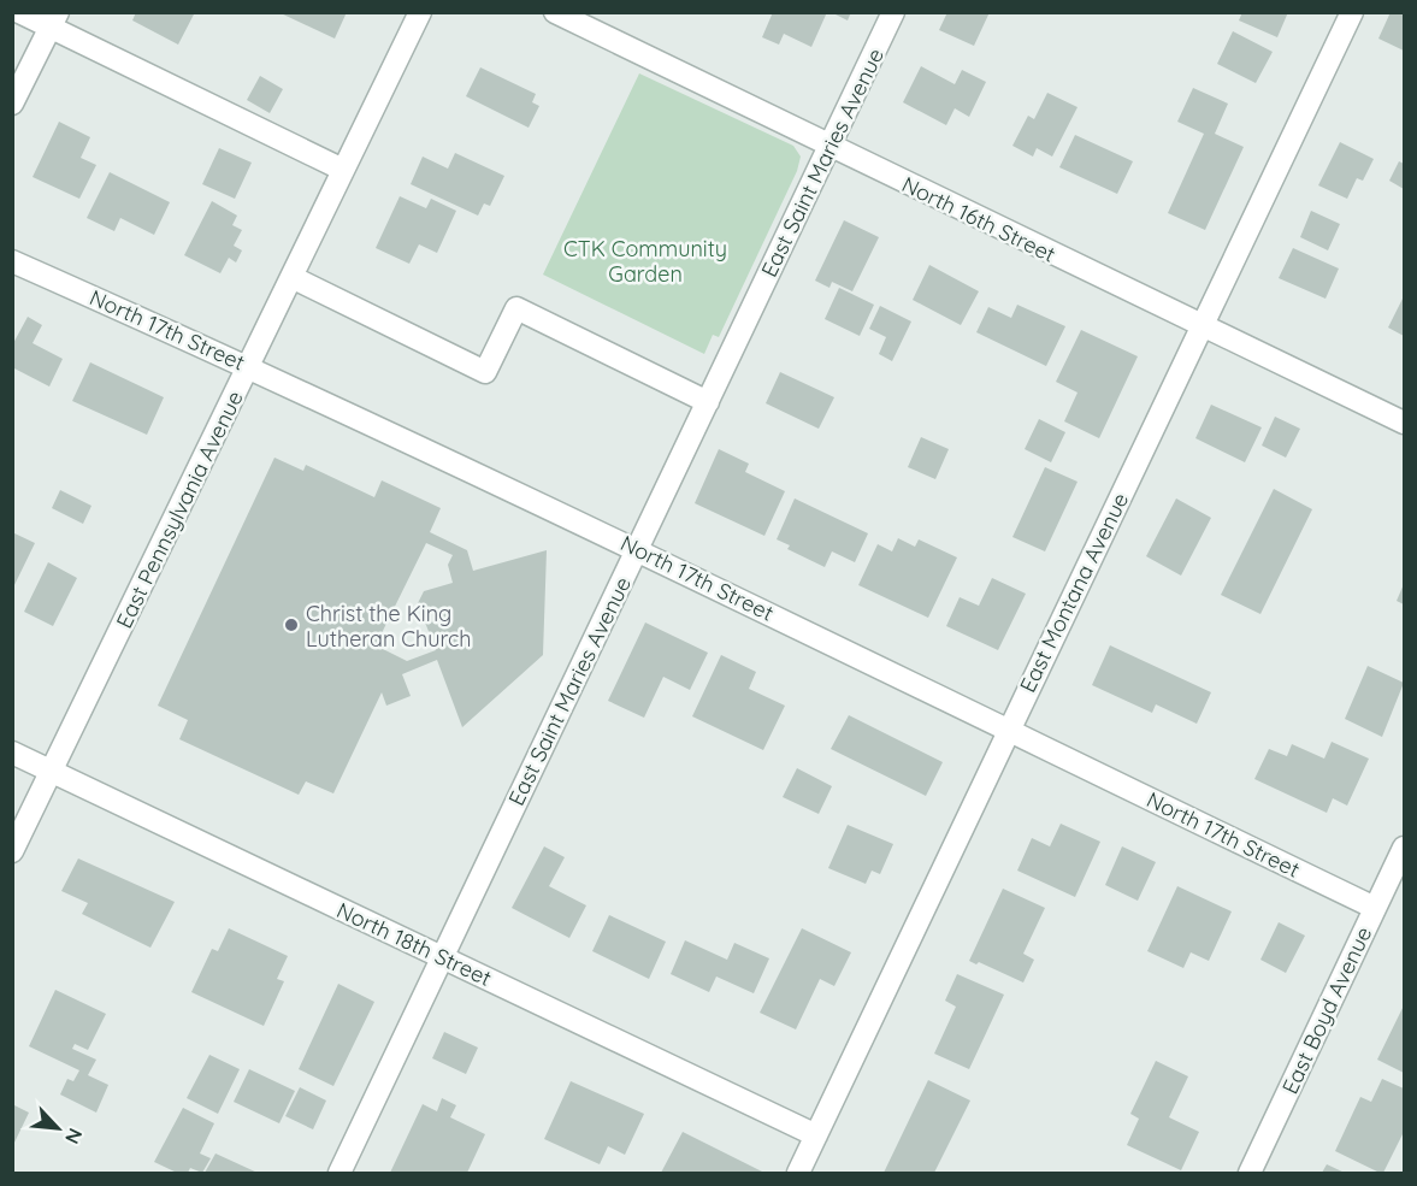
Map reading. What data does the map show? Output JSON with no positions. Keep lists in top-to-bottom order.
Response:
{
  "streets": {
    "street": [
      "East Saint Maries Avenue",
      "North 16th Street",
      "North 17th Street",
      "East Pennsylvania Avenue",
      "East Montana Avenue",
      "North 18th Street",
      "East Boyd Avenue"
    ]
  },
  "crossings": [
    ["East Saint Maries Avenue", "North 16th Street"],
    ["East Saint Maries Avenue", "North 17th Street"],
    ["East Saint Maries Avenue", "North 18th Street"],
    ["North 16th Street", "East Montana Avenue"],
    ["North 17th Street", "East Pennsylvania Avenue"],
    ["North 17th Street", "East Montana Avenue"],
    ["North 17th Street", "East Boyd Avenue"],
    ["East Pennsylvania Avenue", "North 18th Street"],
    ["East Montana Avenue", "North 18th Street"]
  ],
  "parks": ["CTK Community Garden"],
  "places": ["Christ the King Lutheran Church"],
  "north": "bottom right"
}
